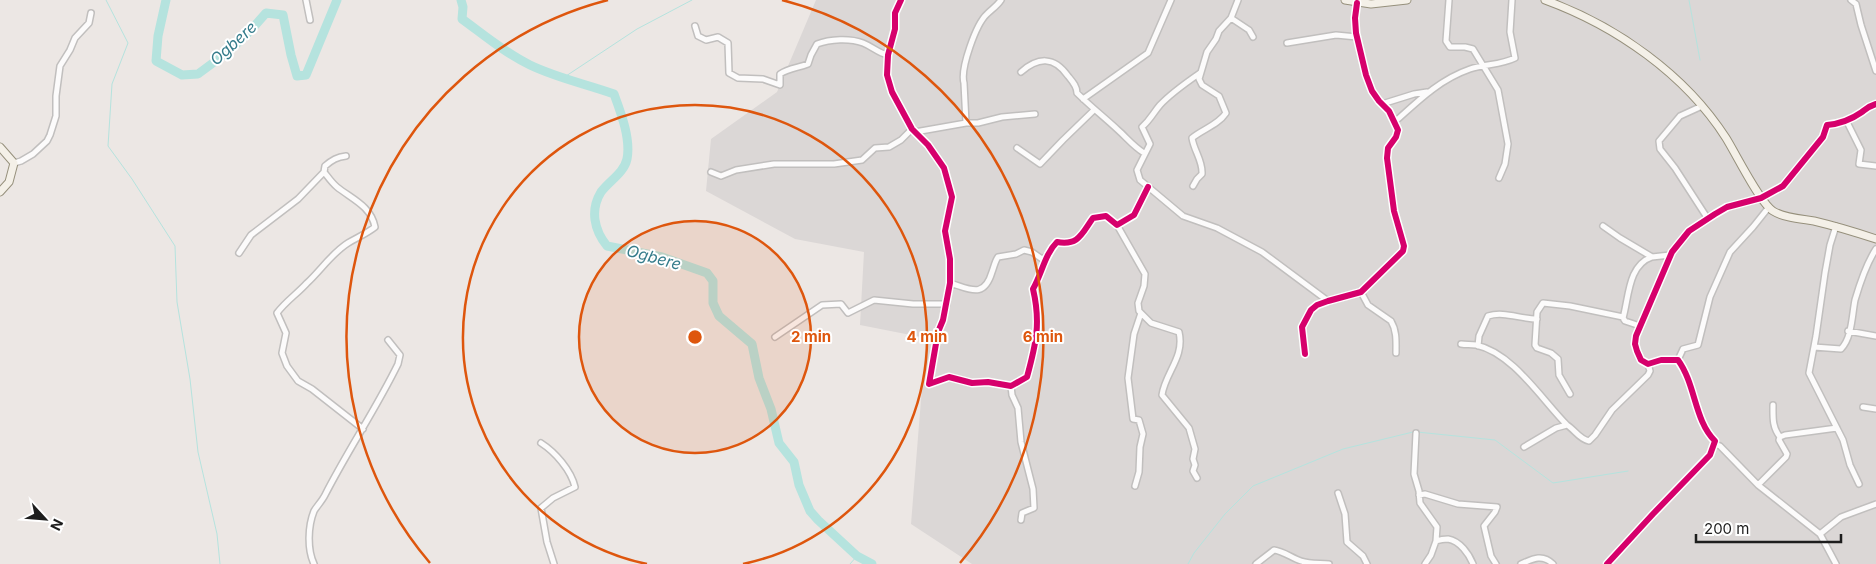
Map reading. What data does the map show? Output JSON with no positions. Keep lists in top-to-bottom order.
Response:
{
  "water": ["Ogbere"],
  "scale_bar": "200 m",
  "north": "bottom right",
  "rings": ["2 min", "4 min", "6 min"]
}
